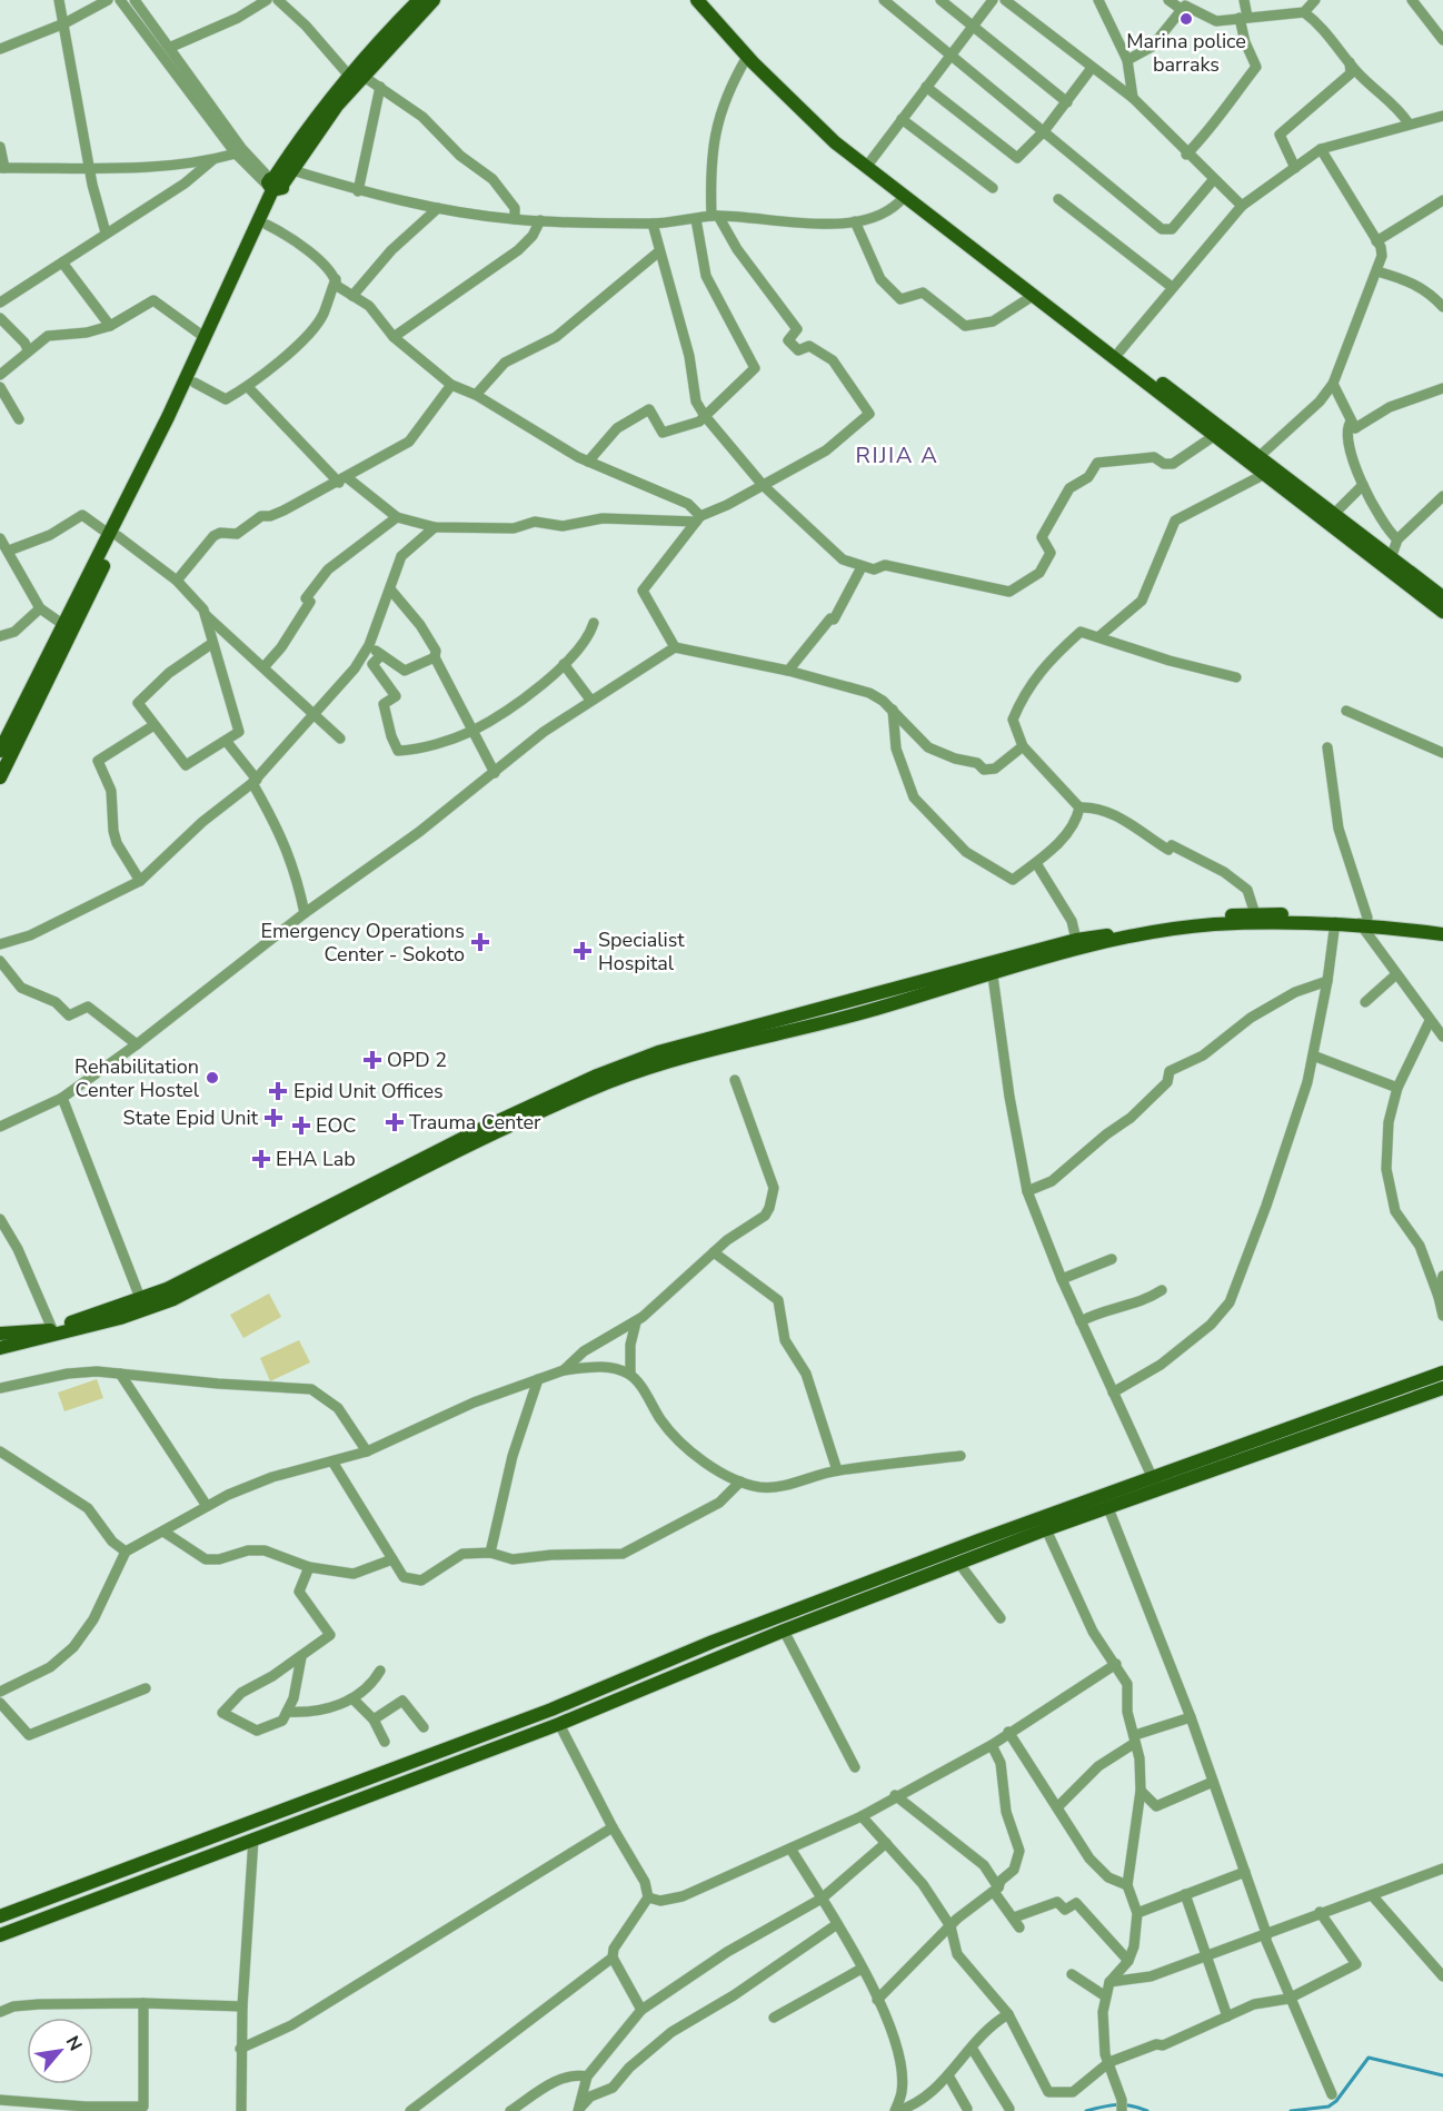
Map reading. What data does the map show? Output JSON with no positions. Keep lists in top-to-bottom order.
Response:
{
  "districts": ["RIJIA A"],
  "places": {
    "other": ["Marina police barraks", "Rehabilitation Center Hostel"],
    "health": [
      "Emergency Operations Center - Sokoto",
      "Specialist Hospital",
      "OPD 2",
      "Epid Unit Offices",
      "State Epid Unit",
      "Trauma Center",
      "EOC",
      "EHA Lab"
    ]
  },
  "north": "top right"
}
